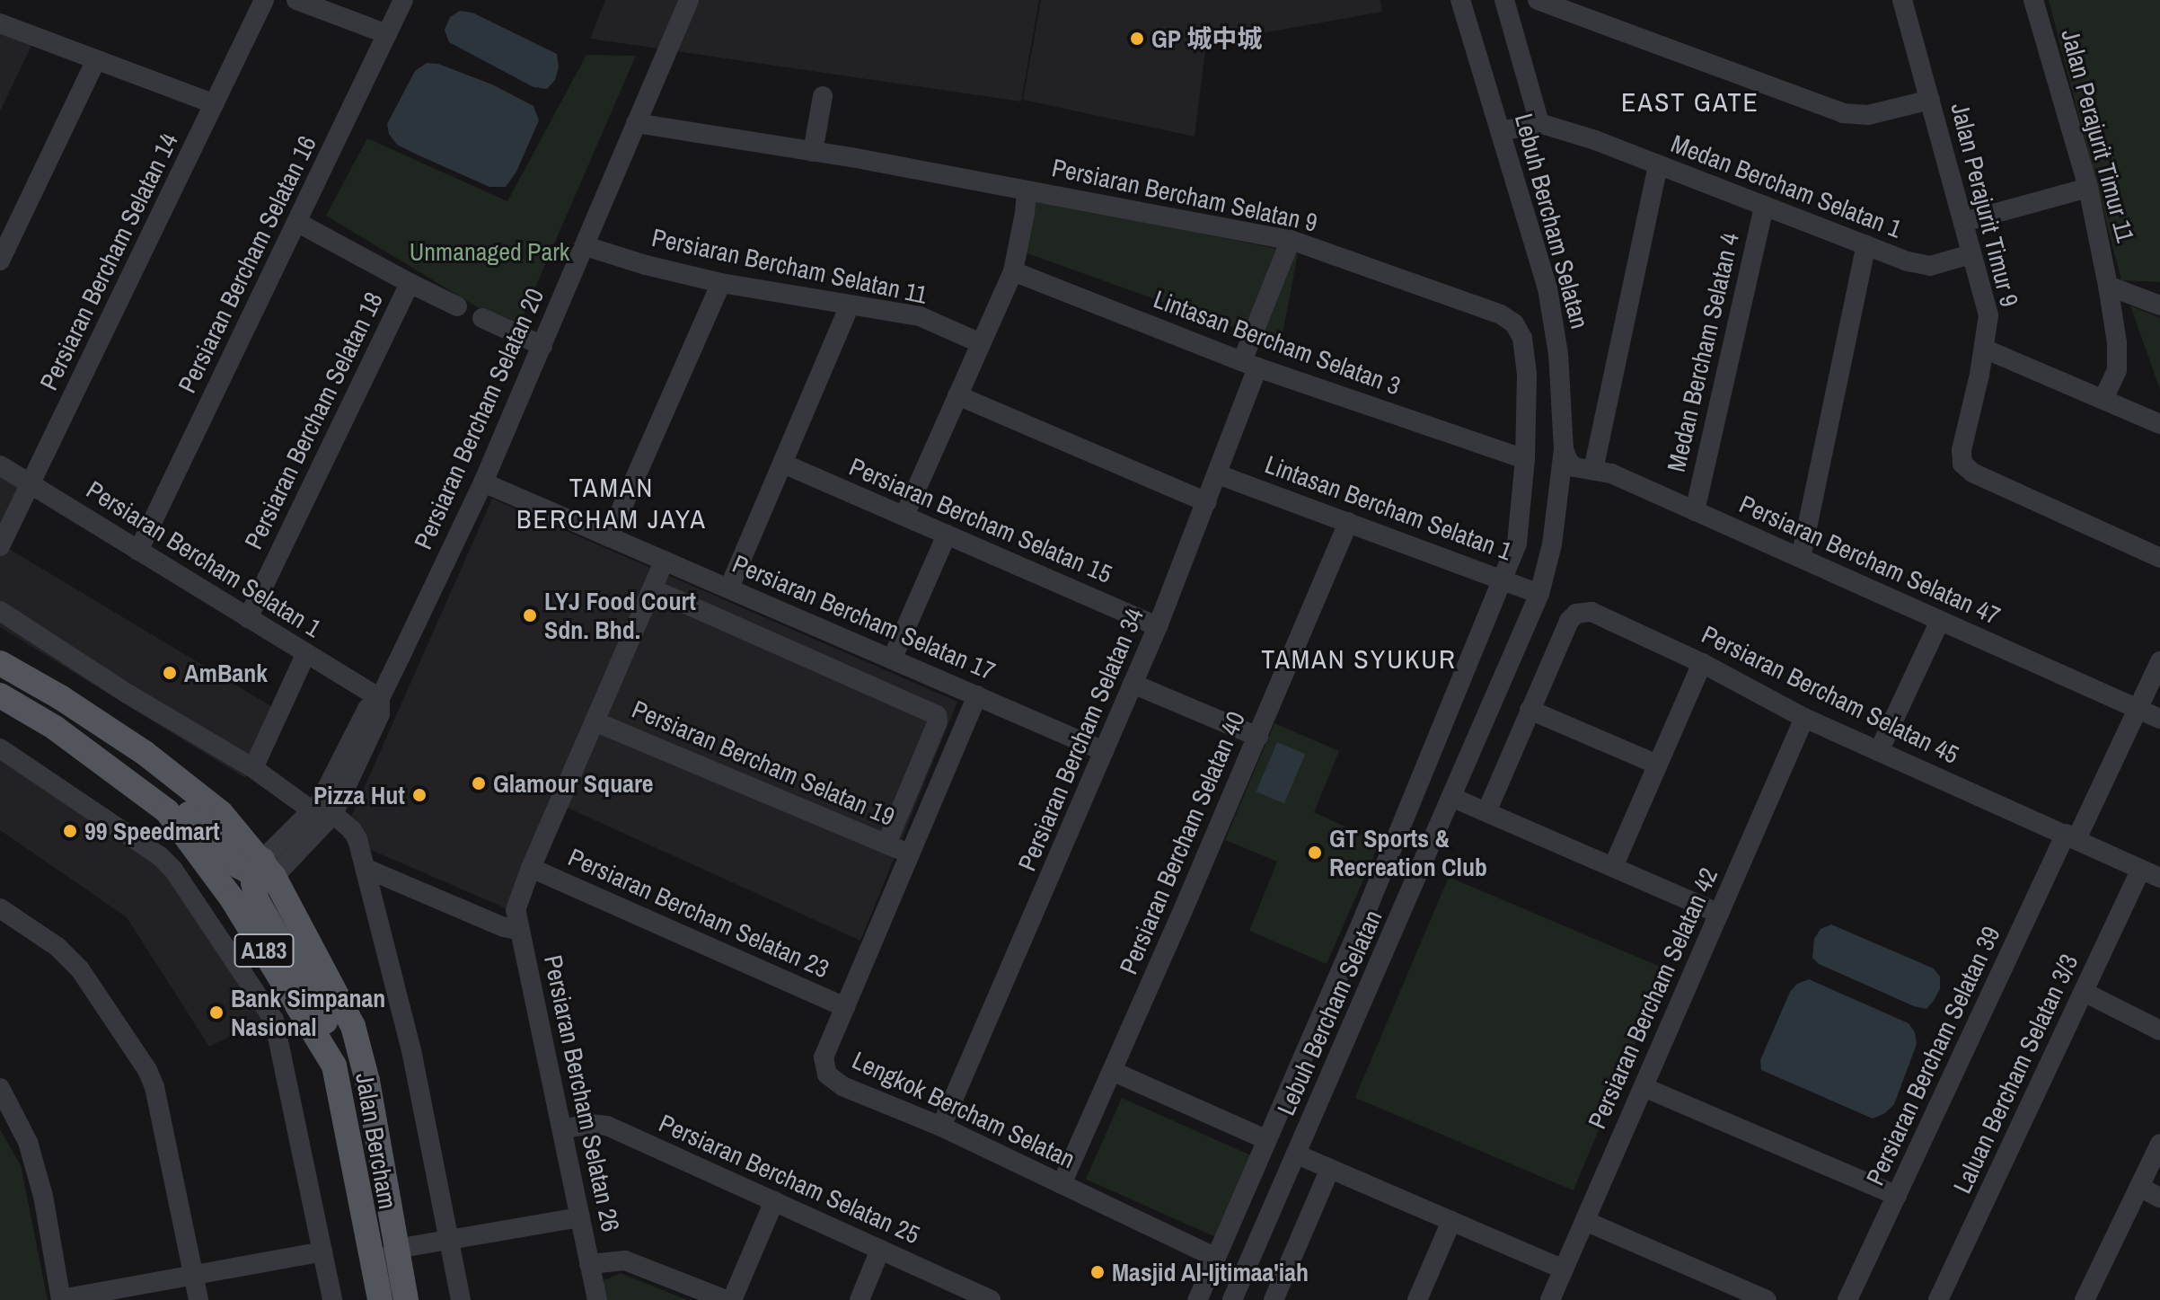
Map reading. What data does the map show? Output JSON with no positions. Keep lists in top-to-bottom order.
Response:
{
  "streets": {
    "main road": ["A183", "Jalan Bercham"],
    "street": [
      "Jalan Perajurit Timur 11",
      "Medan Bercham Selatan 1",
      "Persiaran Bercham Selatan 9",
      "Jalan Perajurit Timur 9",
      "Lebuh Bercham Selatan",
      "Persiaran Bercham Selatan 14",
      "Persiaran Bercham Selatan 16",
      "Persiaran Bercham Selatan 11",
      "Lintasan Bercham Selatan 3",
      "Medan Bercham Selatan 4",
      "Persiaran Bercham Selatan 20",
      "Persiaran Bercham Selatan 18",
      "Lintasan Bercham Selatan 1",
      "Persiaran Bercham Selatan 15",
      "Persiaran Bercham Selatan 1",
      "Persiaran Bercham Selatan 47",
      "Persiaran Bercham Selatan 17",
      "Persiaran Bercham Selatan 45",
      "Persiaran Bercham Selatan 34",
      "Persiaran Bercham Selatan 19",
      "Persiaran Bercham Selatan 40",
      "Persiaran Bercham Selatan 23",
      "Persiaran Bercham Selatan 42",
      "Persiaran Bercham Selatan 39",
      "Laluan Bercham Selatan 3/3",
      "Persiaran Bercham Selatan 26",
      "Lengkok Bercham Selatan",
      "Persiaran Bercham Selatan 25"
    ]
  },
  "crossings": [
    ["Medan Bercham Selatan 1", "Jalan Perajurit Timur 9"],
    ["Medan Bercham Selatan 1", "Lebuh Bercham Selatan"],
    ["Medan Bercham Selatan 1", "Medan Bercham Selatan 4"],
    ["Persiaran Bercham Selatan 9", "Lintasan Bercham Selatan 3"],
    ["Persiaran Bercham Selatan 9", "Persiaran Bercham Selatan 20"],
    ["Persiaran Bercham Selatan 9", "Lintasan Bercham Selatan 1"],
    ["Persiaran Bercham Selatan 9", "Persiaran Bercham Selatan 34"],
    ["Lebuh Bercham Selatan", "Lintasan Bercham Selatan 1"],
    ["Lebuh Bercham Selatan", "Persiaran Bercham Selatan 47"],
    ["Persiaran Bercham Selatan 14", "Persiaran Bercham Selatan 1"],
    ["Persiaran Bercham Selatan 16", "Persiaran Bercham Selatan 18"],
    ["Persiaran Bercham Selatan 16", "Persiaran Bercham Selatan 1"],
    ["Persiaran Bercham Selatan 11", "Persiaran Bercham Selatan 20"],
    ["Lintasan Bercham Selatan 3", "Persiaran Bercham Selatan 34"],
    ["Medan Bercham Selatan 4", "Persiaran Bercham Selatan 47"],
    ["Persiaran Bercham Selatan 20", "Persiaran Bercham Selatan 1"],
    ["Persiaran Bercham Selatan 20", "Persiaran Bercham Selatan 17"],
    ["Persiaran Bercham Selatan 18", "Persiaran Bercham Selatan 1"],
    ["Lintasan Bercham Selatan 1", "Persiaran Bercham Selatan 34"],
    ["Lintasan Bercham Selatan 1", "Persiaran Bercham Selatan 40"],
    ["Persiaran Bercham Selatan 15", "Persiaran Bercham Selatan 34"],
    ["Persiaran Bercham Selatan 47", "Persiaran Bercham Selatan 39"],
    ["Persiaran Bercham Selatan 17", "Persiaran Bercham Selatan 34"],
    ["Persiaran Bercham Selatan 17", "Persiaran Bercham Selatan 26"],
    ["Persiaran Bercham Selatan 17", "Lengkok Bercham Selatan"],
    ["Persiaran Bercham Selatan 45", "Persiaran Bercham Selatan 42"],
    ["Persiaran Bercham Selatan 45", "Persiaran Bercham Selatan 39"],
    ["Persiaran Bercham Selatan 45", "Laluan Bercham Selatan 3/3"],
    ["Persiaran Bercham Selatan 34", "Lengkok Bercham Selatan"],
    ["Persiaran Bercham Selatan 19", "Persiaran Bercham Selatan 26"],
    ["Persiaran Bercham Selatan 19", "Lengkok Bercham Selatan"],
    ["Persiaran Bercham Selatan 40", "Lengkok Bercham Selatan"],
    ["Persiaran Bercham Selatan 23", "Persiaran Bercham Selatan 26"],
    ["Persiaran Bercham Selatan 23", "Lengkok Bercham Selatan"],
    ["Persiaran Bercham Selatan 26", "Persiaran Bercham Selatan 25"]
  ],
  "districts": ["EAST GATE", "TAMAN BERCHAM JAYA", "TAMAN SYUKUR"],
  "parks": ["Unmanaged Park"],
  "places": [
    "GP 城中城",
    "LYJ Food Court Sdn. Bhd.",
    "AmBank",
    "Glamour Square",
    "Pizza Hut",
    "99 Speedmart",
    "GT Sports & Recreation Club",
    "Bank Simpanan Nasional",
    "Masjid Al-Ijtimaa'iah"
  ]
}
